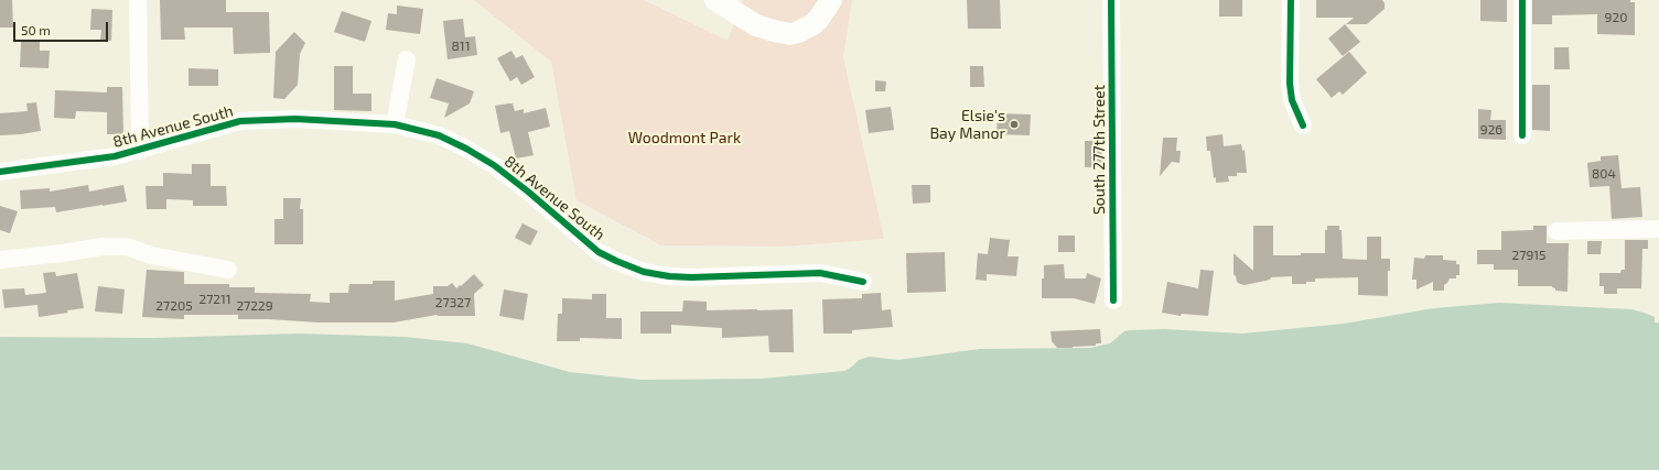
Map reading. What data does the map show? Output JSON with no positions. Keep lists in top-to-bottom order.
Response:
{
  "streets": {
    "street": ["8th Avenue South", "South 277th Street"]
  },
  "parks": ["Woodmont Park"],
  "places": ["Elsie's Bay Manor"],
  "house_numbers": [
    "920",
    "811",
    "926",
    "804",
    "27915",
    "27211",
    "27327",
    "27205",
    "27229"
  ],
  "scale_bar": "50 m"
}
